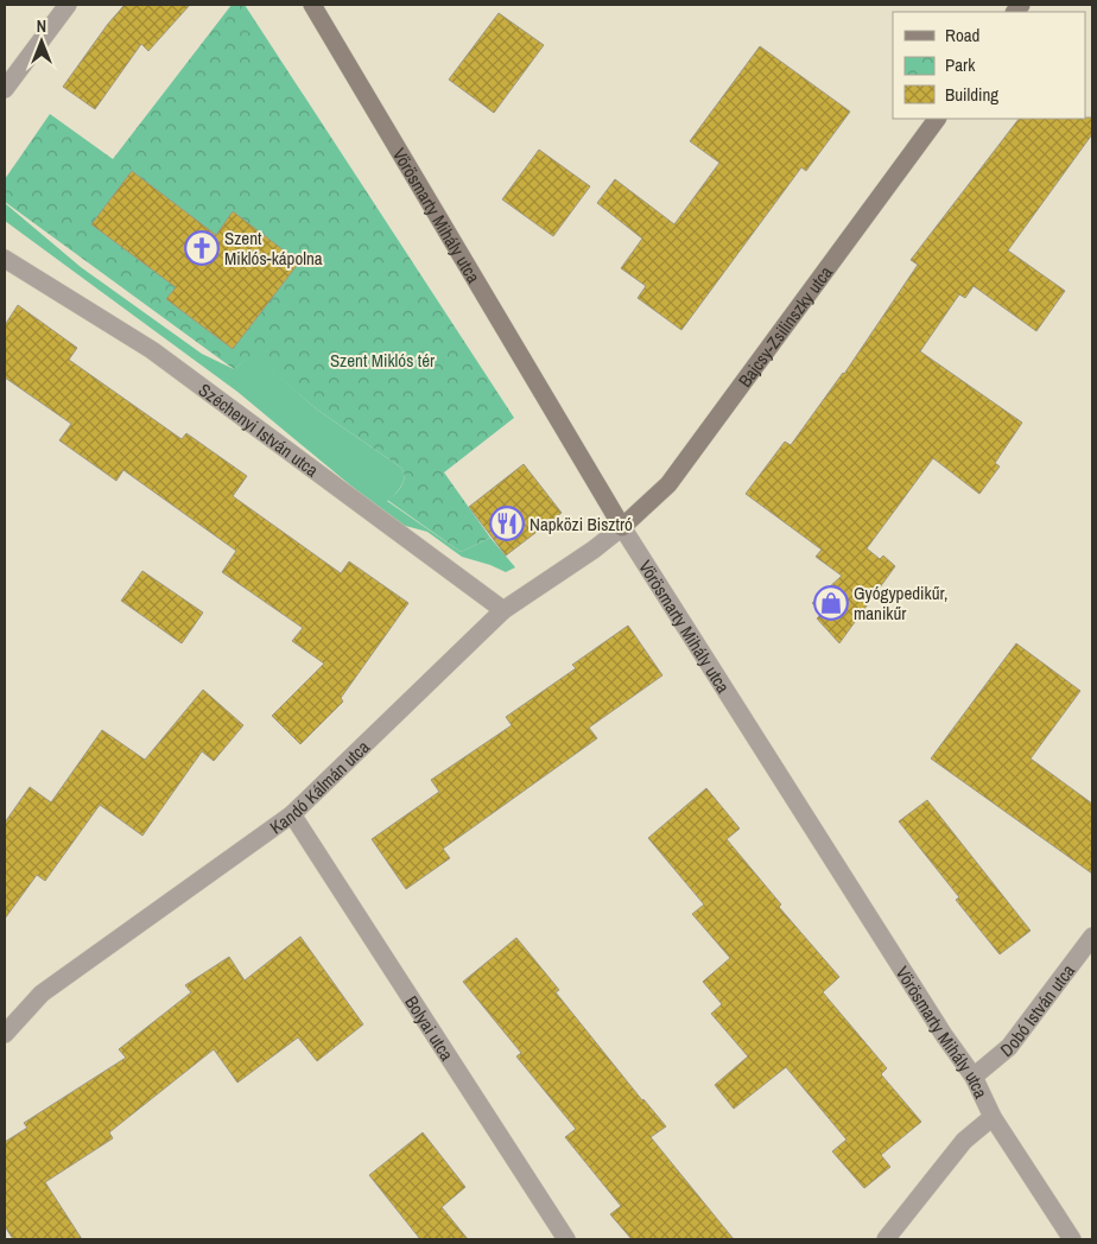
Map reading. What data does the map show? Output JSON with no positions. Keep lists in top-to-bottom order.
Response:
{
  "streets": {
    "street": [
      "Vörösmarty Mihály utca",
      "Bajcsy-Zsilinszky utca",
      "Széchenyi István utca",
      "Kandó Kálmán utca",
      "Dobó István utca",
      "Bolyai utca"
    ]
  },
  "crossings": [
    ["Vörösmarty Mihály utca", "Bajcsy-Zsilinszky utca"],
    ["Vörösmarty Mihály utca", "Kandó Kálmán utca"],
    ["Vörösmarty Mihály utca", "Dobó István utca"],
    ["Bajcsy-Zsilinszky utca", "Kandó Kálmán utca"],
    ["Széchenyi István utca", "Kandó Kálmán utca"],
    ["Kandó Kálmán utca", "Bolyai utca"]
  ],
  "parks": ["Szent Miklós tér"],
  "places": {
    "church": ["Szent Miklós-kápolna"],
    "restaurant": ["Napközi Bisztró"],
    "shop": ["Gyógypedikűr, manikűr"]
  },
  "legend": ["Road", "Park", "Building"],
  "north": "top"
}
